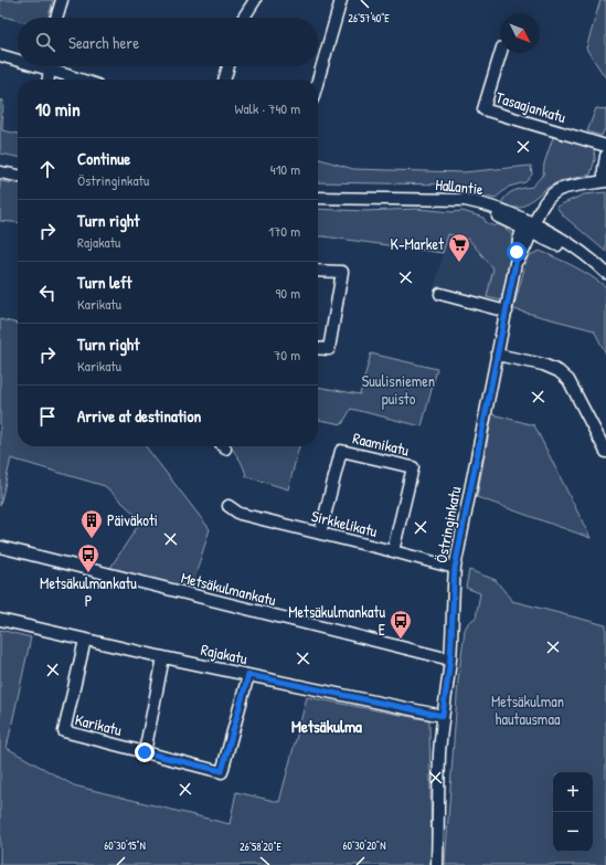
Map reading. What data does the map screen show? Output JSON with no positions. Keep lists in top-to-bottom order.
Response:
{
  "streets": {
    "street": [
      "Tasaajankatu",
      "Hallantie",
      "Raamikatu",
      "Sirkkelikatu",
      "Östringinkatu",
      "Metsäkulmankatu",
      "Rajakatu",
      "Karikatu"
    ]
  },
  "crossings": [
    ["Hallantie", "Östringinkatu"],
    ["Raamikatu", "Sirkkelikatu"],
    ["Sirkkelikatu", "Östringinkatu"],
    ["Östringinkatu", "Metsäkulmankatu"],
    ["Östringinkatu", "Rajakatu"],
    ["Rajakatu", "Karikatu"]
  ],
  "districts": ["Metsäkulma"],
  "parks": ["Suulisniemen puisto", "Metsäkulman hautausmaa"],
  "places": {
    "supermarket": ["K-Market"],
    "building": ["Päiväkoti"],
    "bus stop": ["Metsäkulmankatu P", "Metsäkulmankatu E"]
  },
  "north": "bottom right",
  "page": {
    "search": "Search here",
    "heading": ["10 min", "Walk · 740 m"],
    "list": [
      ["Continue", "Östringinkatu", "410 m"],
      ["Turn right", "Rajakatu", "170 m"],
      ["Turn left", "Karikatu", "90 m"],
      ["Turn right", "Karikatu", "70 m"],
      "Arrive at destination"
    ],
    "map_buttons": ["+", "−"]
  },
  "coordinates": [
    "26°57'40\"E",
    "60°30'15\"N",
    "60°30'20\"N",
    "26°58'20\"E"
  ]
}
